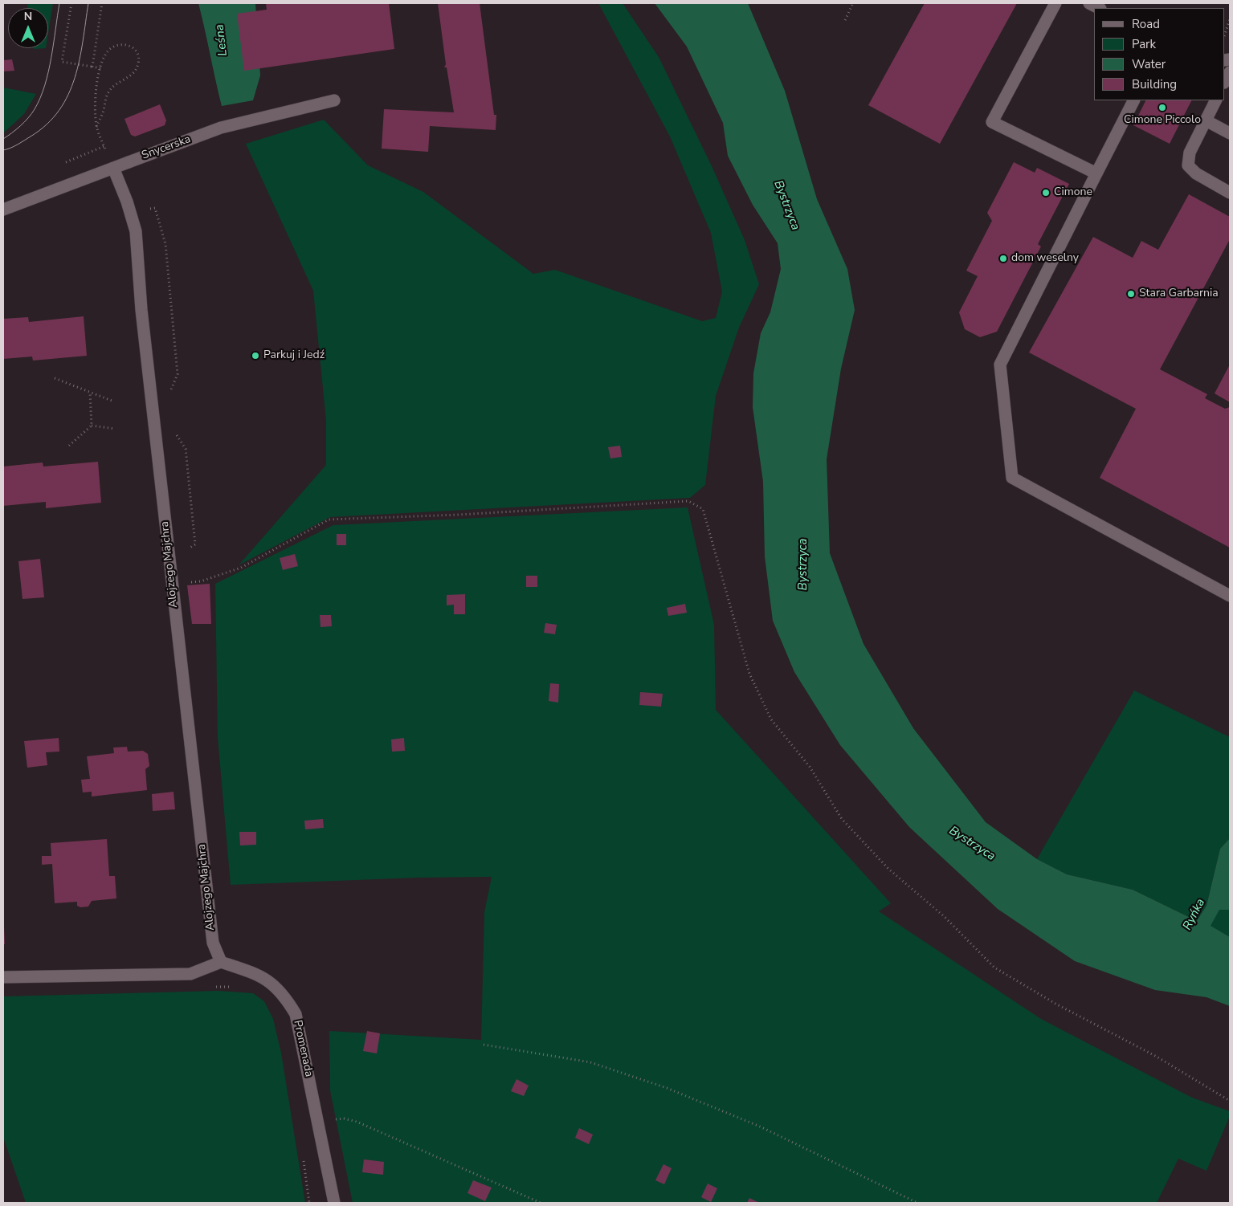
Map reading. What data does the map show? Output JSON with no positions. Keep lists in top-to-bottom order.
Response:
{
  "streets": {
    "street": ["Snycerska", "Alojzego Majchra", "Promenada"]
  },
  "crossings": [
    ["Snycerska", "Alojzego Majchra"],
    ["Alojzego Majchra", "Promenada"]
  ],
  "water": ["Leśna", "Bystrzyca", "Ryńka"],
  "places": [
    "Cimone Piccolo",
    "Cimone",
    "dom weselny",
    "Stara Garbarnia",
    "Parkuj i Jedź"
  ],
  "legend": [
    "Road",
    "Park",
    "Water",
    "Building"
  ],
  "north": "top"
}
